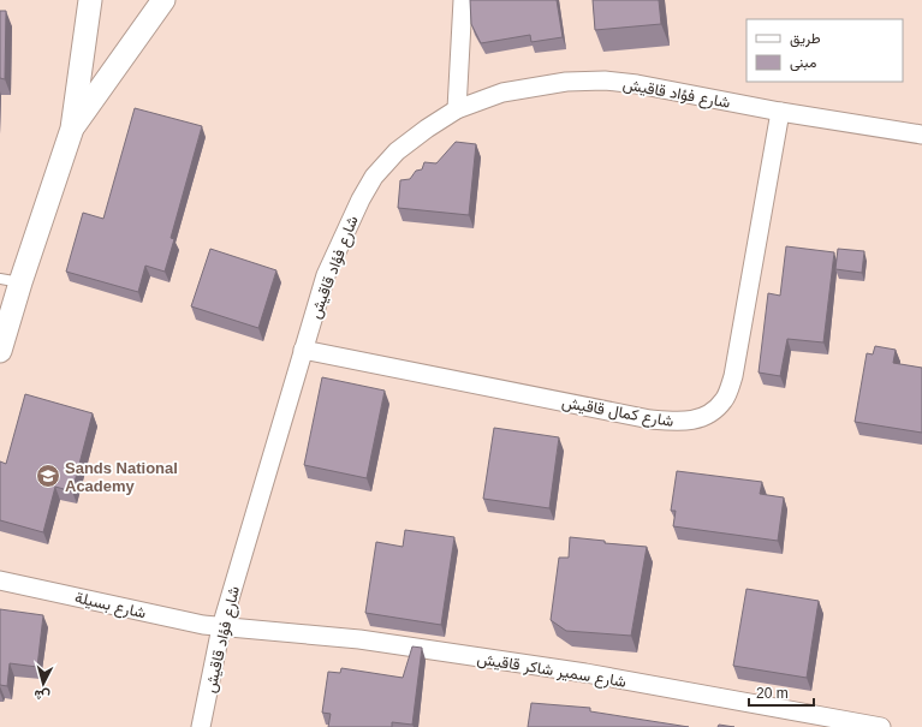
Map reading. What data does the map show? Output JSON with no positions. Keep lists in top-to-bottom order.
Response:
{
  "streets": {
    "street": [
      "شارع فؤاد قاقيش",
      "شارع كمال قاقيش",
      "شارع بسيلة",
      "شارع سمير شاكر قاقيش"
    ]
  },
  "crossings": [
    ["شارع فؤاد قاقيش", "شارع كمال قاقيش"],
    ["شارع فؤاد قاقيش", "شارع بسيلة"],
    ["شارع فؤاد قاقيش", "شارع سمير شاكر قاقيش"],
    ["شارع بسيلة", "شارع سمير شاكر قاقيش"]
  ],
  "places": {
    "school or university": ["Sands National Academy"]
  },
  "legend": ["طريق", "مبنى"],
  "scale_bar": "20 m",
  "north": "bottom"
}
